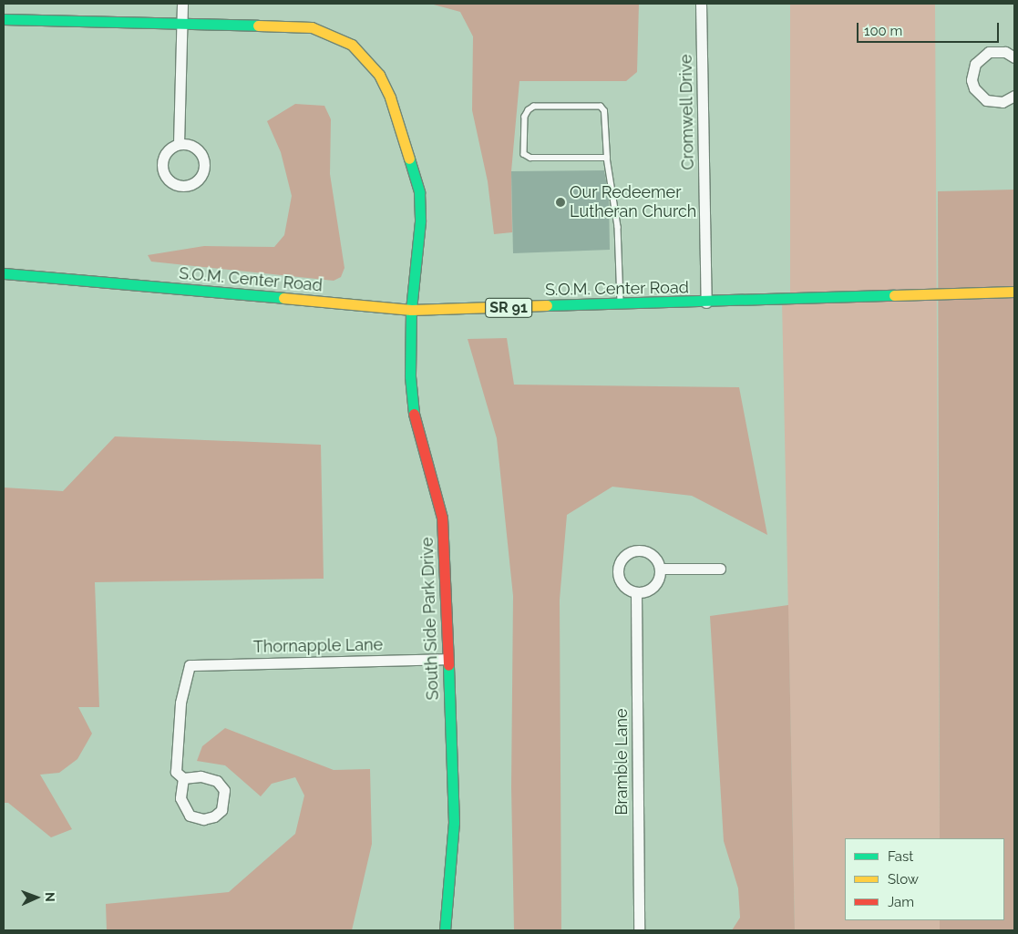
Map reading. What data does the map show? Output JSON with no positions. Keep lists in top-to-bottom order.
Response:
{
  "streets": {
    "street": [
      "Cromwell Drive",
      "S.O.M. Center Road",
      "SR 91",
      "South Side Park Drive",
      "Thornapple Lane",
      "Bramble Lane"
    ]
  },
  "crossings": [
    ["Cromwell Drive", "S.O.M. Center Road"],
    ["S.O.M. Center Road", "South Side Park Drive"],
    ["South Side Park Drive", "Thornapple Lane"]
  ],
  "places": ["Our Redeemer Lutheran Church"],
  "legend": ["Fast", "Slow", "Jam"],
  "scale_bar": "100 m",
  "north": "right"
}
